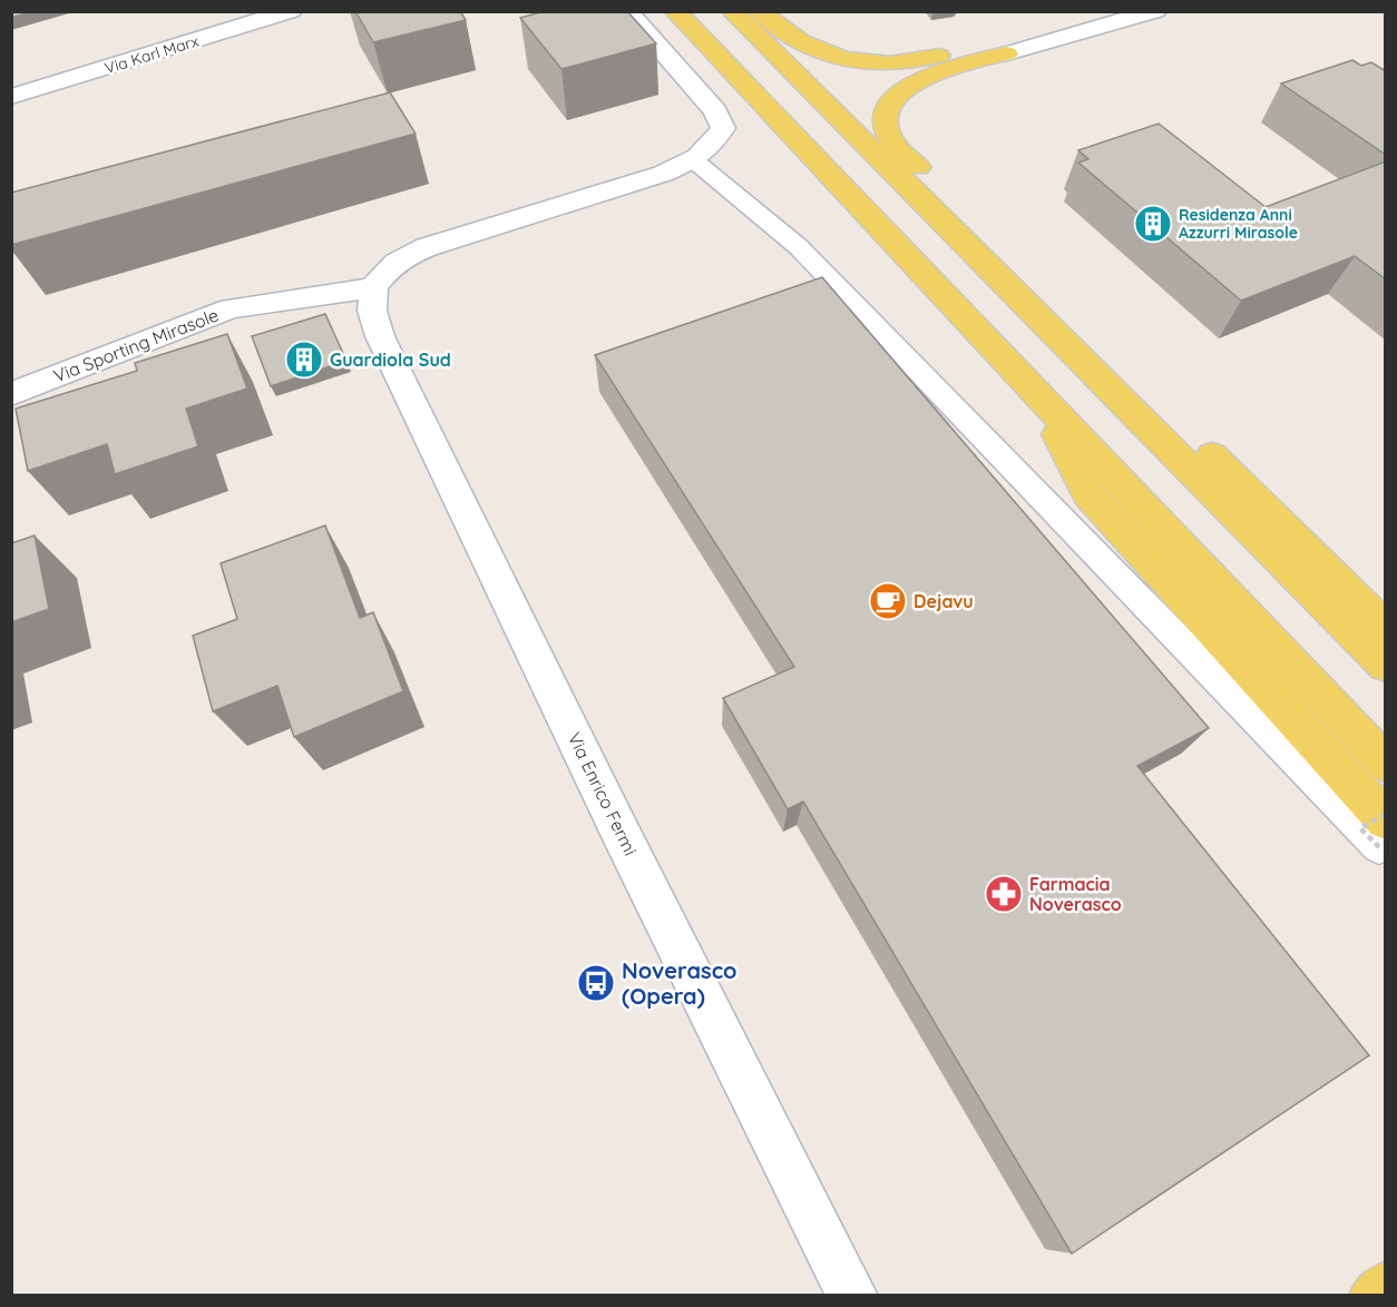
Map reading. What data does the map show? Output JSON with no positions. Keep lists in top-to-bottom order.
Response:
{
  "streets": {
    "street": ["Via Karl Marx", "Via Sporting Mirasole", "Via Enrico Fermi"]
  },
  "crossings": [
    ["Via Sporting Mirasole", "Via Enrico Fermi"]
  ],
  "places": {
    "building": ["Residenza Anni Azzurri Mirasole", "Guardiola Sud"],
    "cafe": ["Dejavu"],
    "pharmacy": ["Farmacia Noverasco"],
    "bus stop": ["Noverasco (Opera)"]
  }
}
